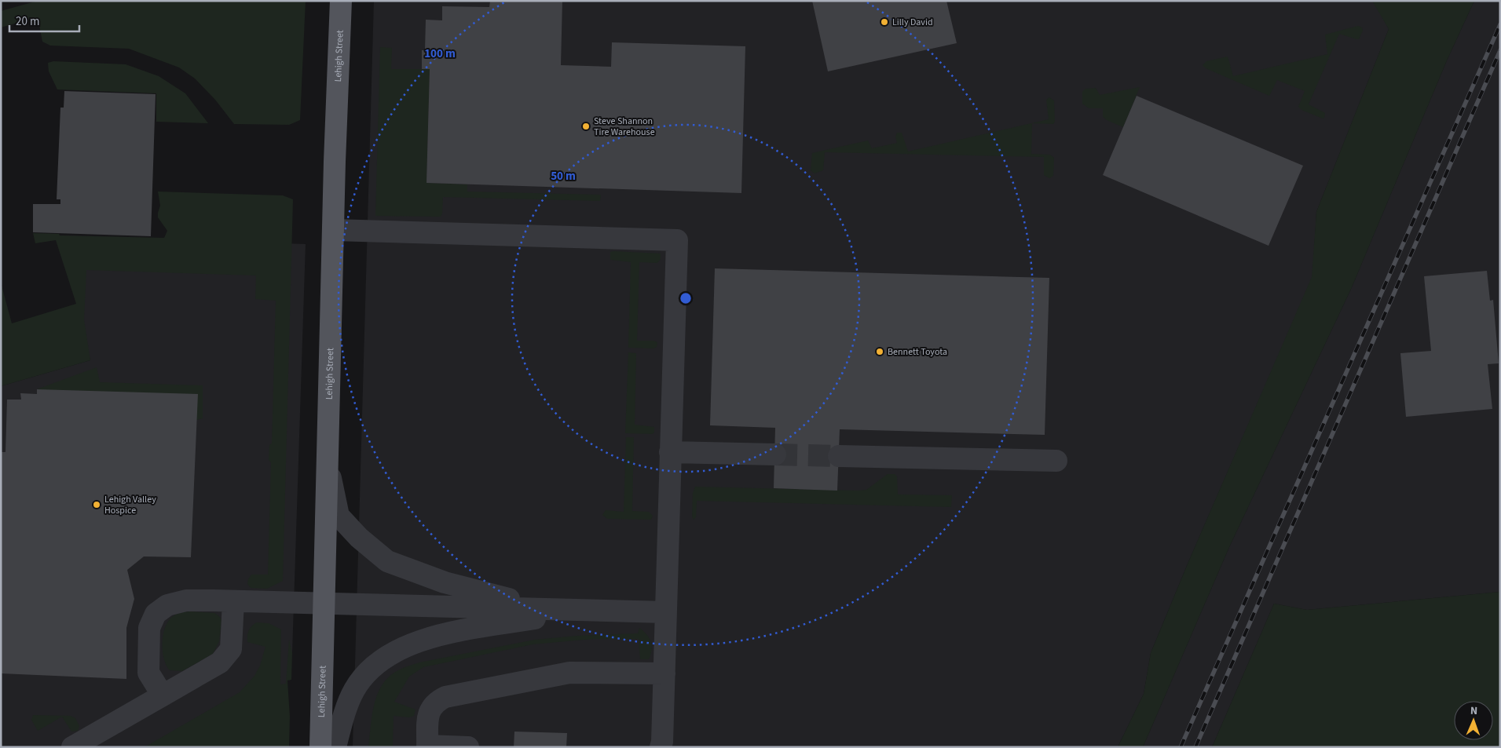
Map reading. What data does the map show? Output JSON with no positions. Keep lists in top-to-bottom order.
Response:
{
  "streets": {
    "main road": ["Lehigh Street"]
  },
  "places": [
    "Lilly David",
    "Steve Shannon Tire Warehouse",
    "Bennett Toyota",
    "Lehigh Valley Hospice"
  ],
  "scale_bar": "20 m",
  "north": "top",
  "rings": ["100 m", "50 m"]
}
